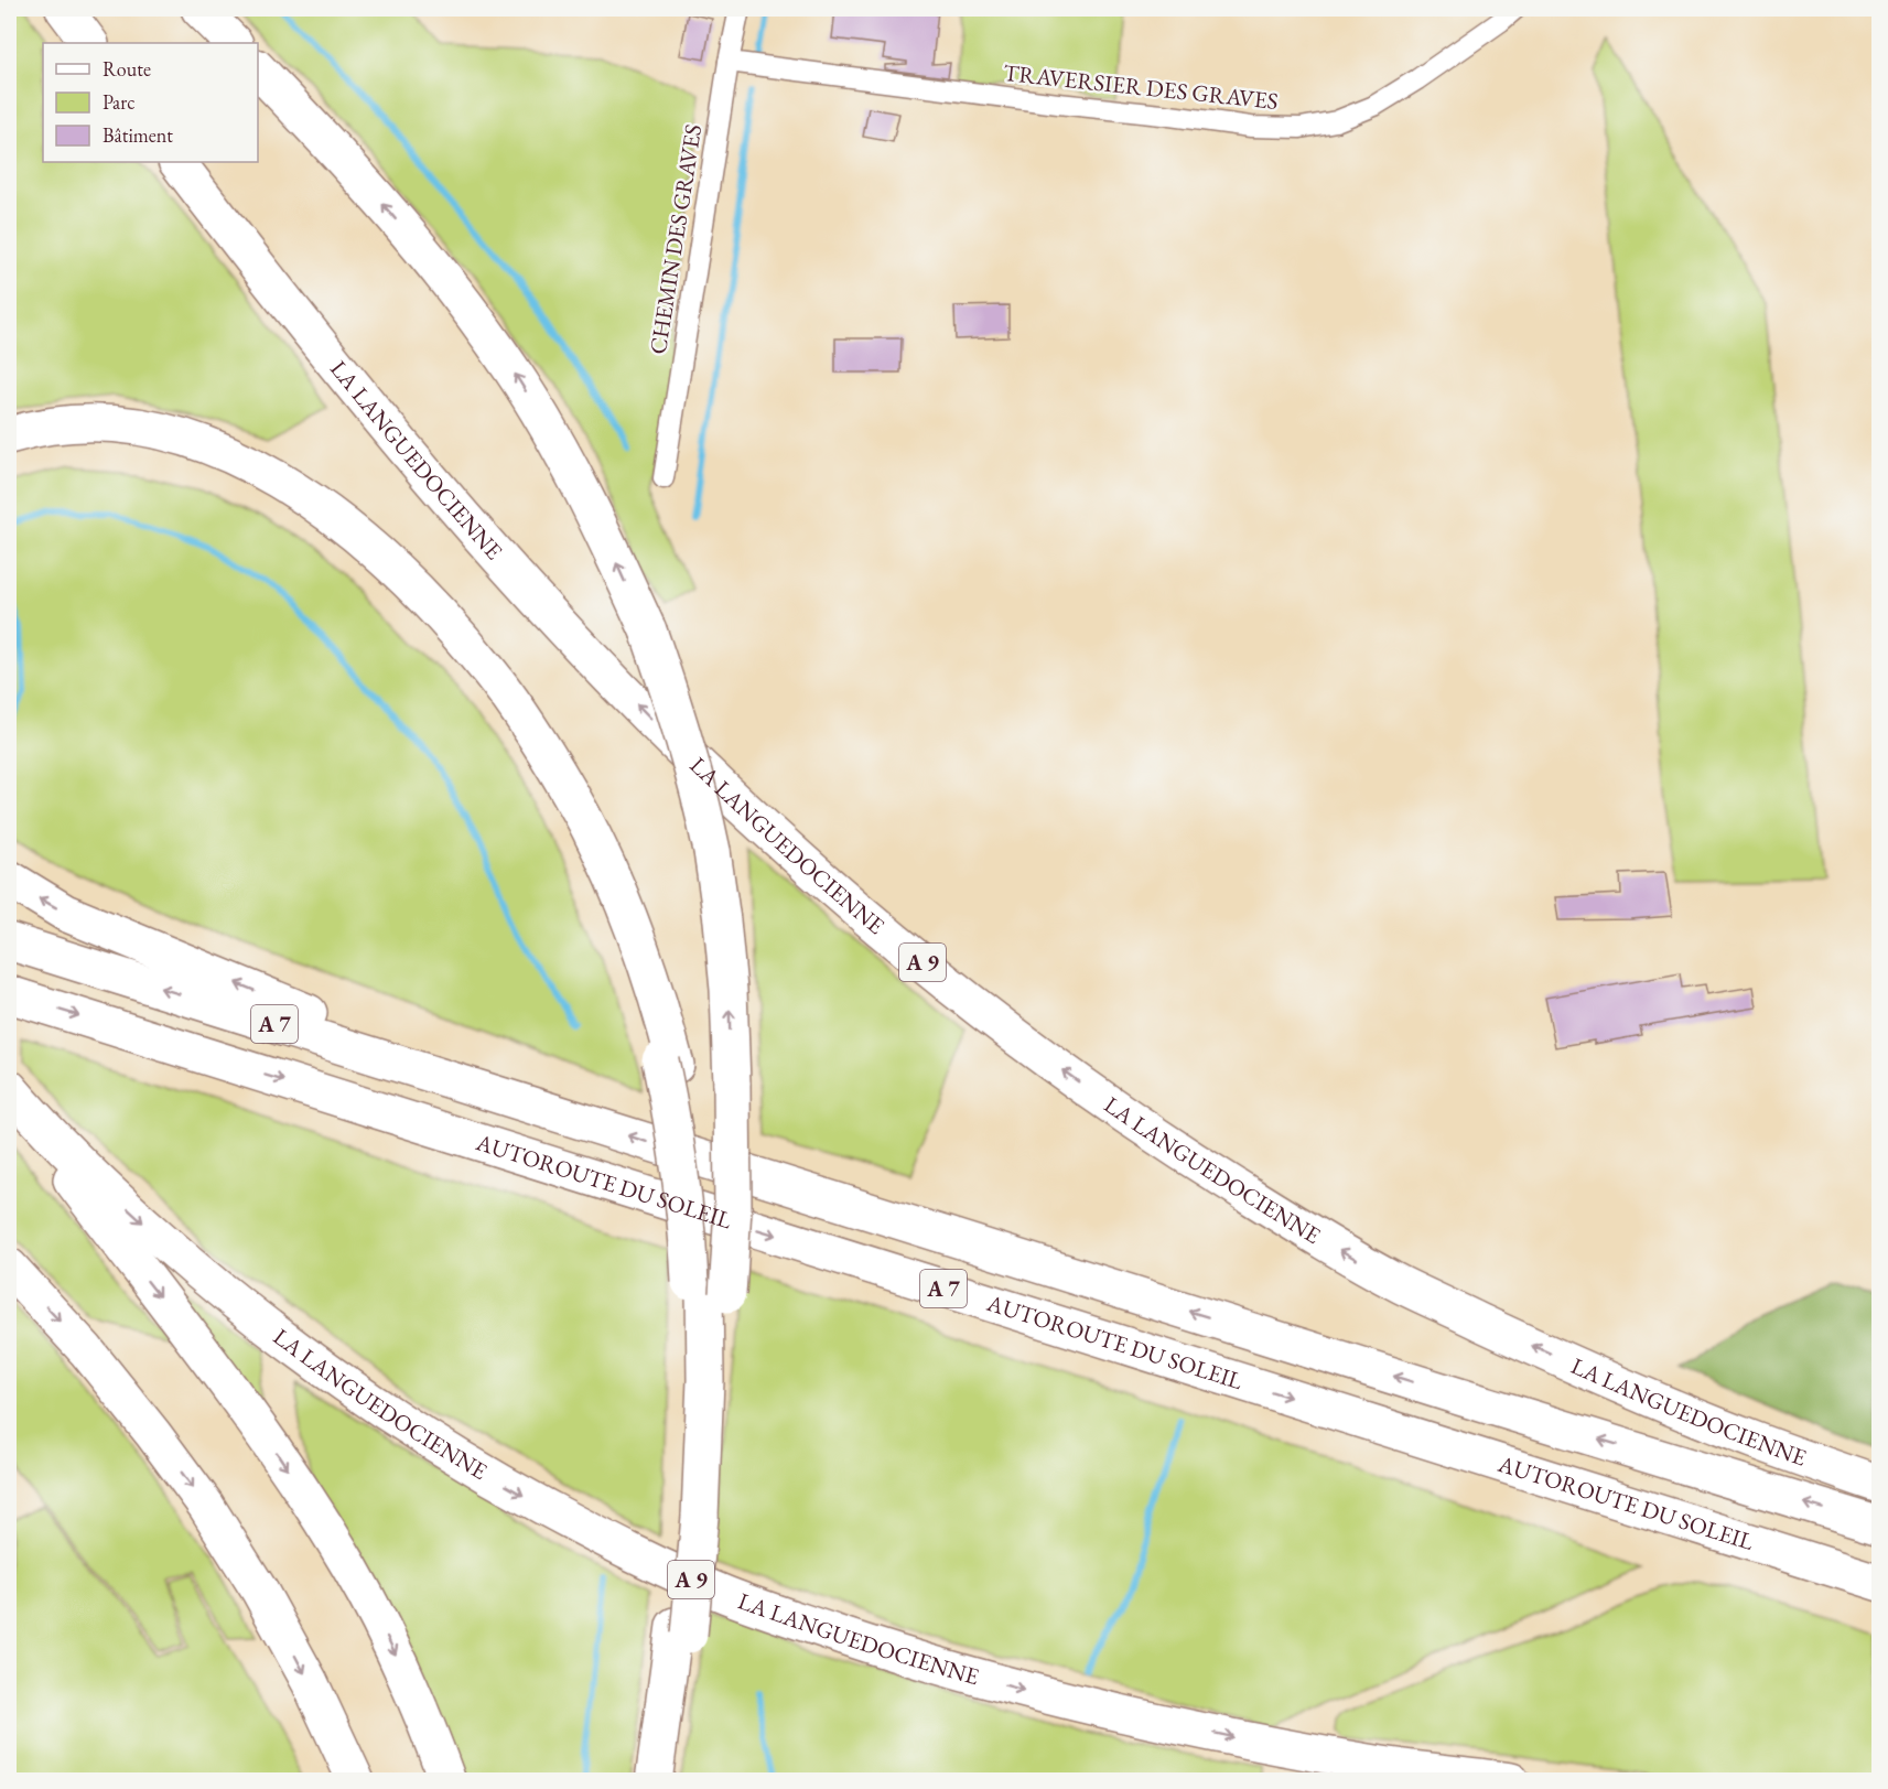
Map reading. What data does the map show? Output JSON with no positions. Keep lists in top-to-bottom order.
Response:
{
  "streets": {
    "highway": [
      "LA LANGUEDOCIENNE",
      "A 9",
      "A 7",
      "AUTOROUTE DU SOLEIL"
    ],
    "street": ["TRAVERSIER DES GRAVES", "CHEMIN DES GRAVES"]
  },
  "crossings": [
    ["TRAVERSIER DES GRAVES", "CHEMIN DES GRAVES"]
  ],
  "legend": ["Route", "Parc", "Bâtiment"]
}
